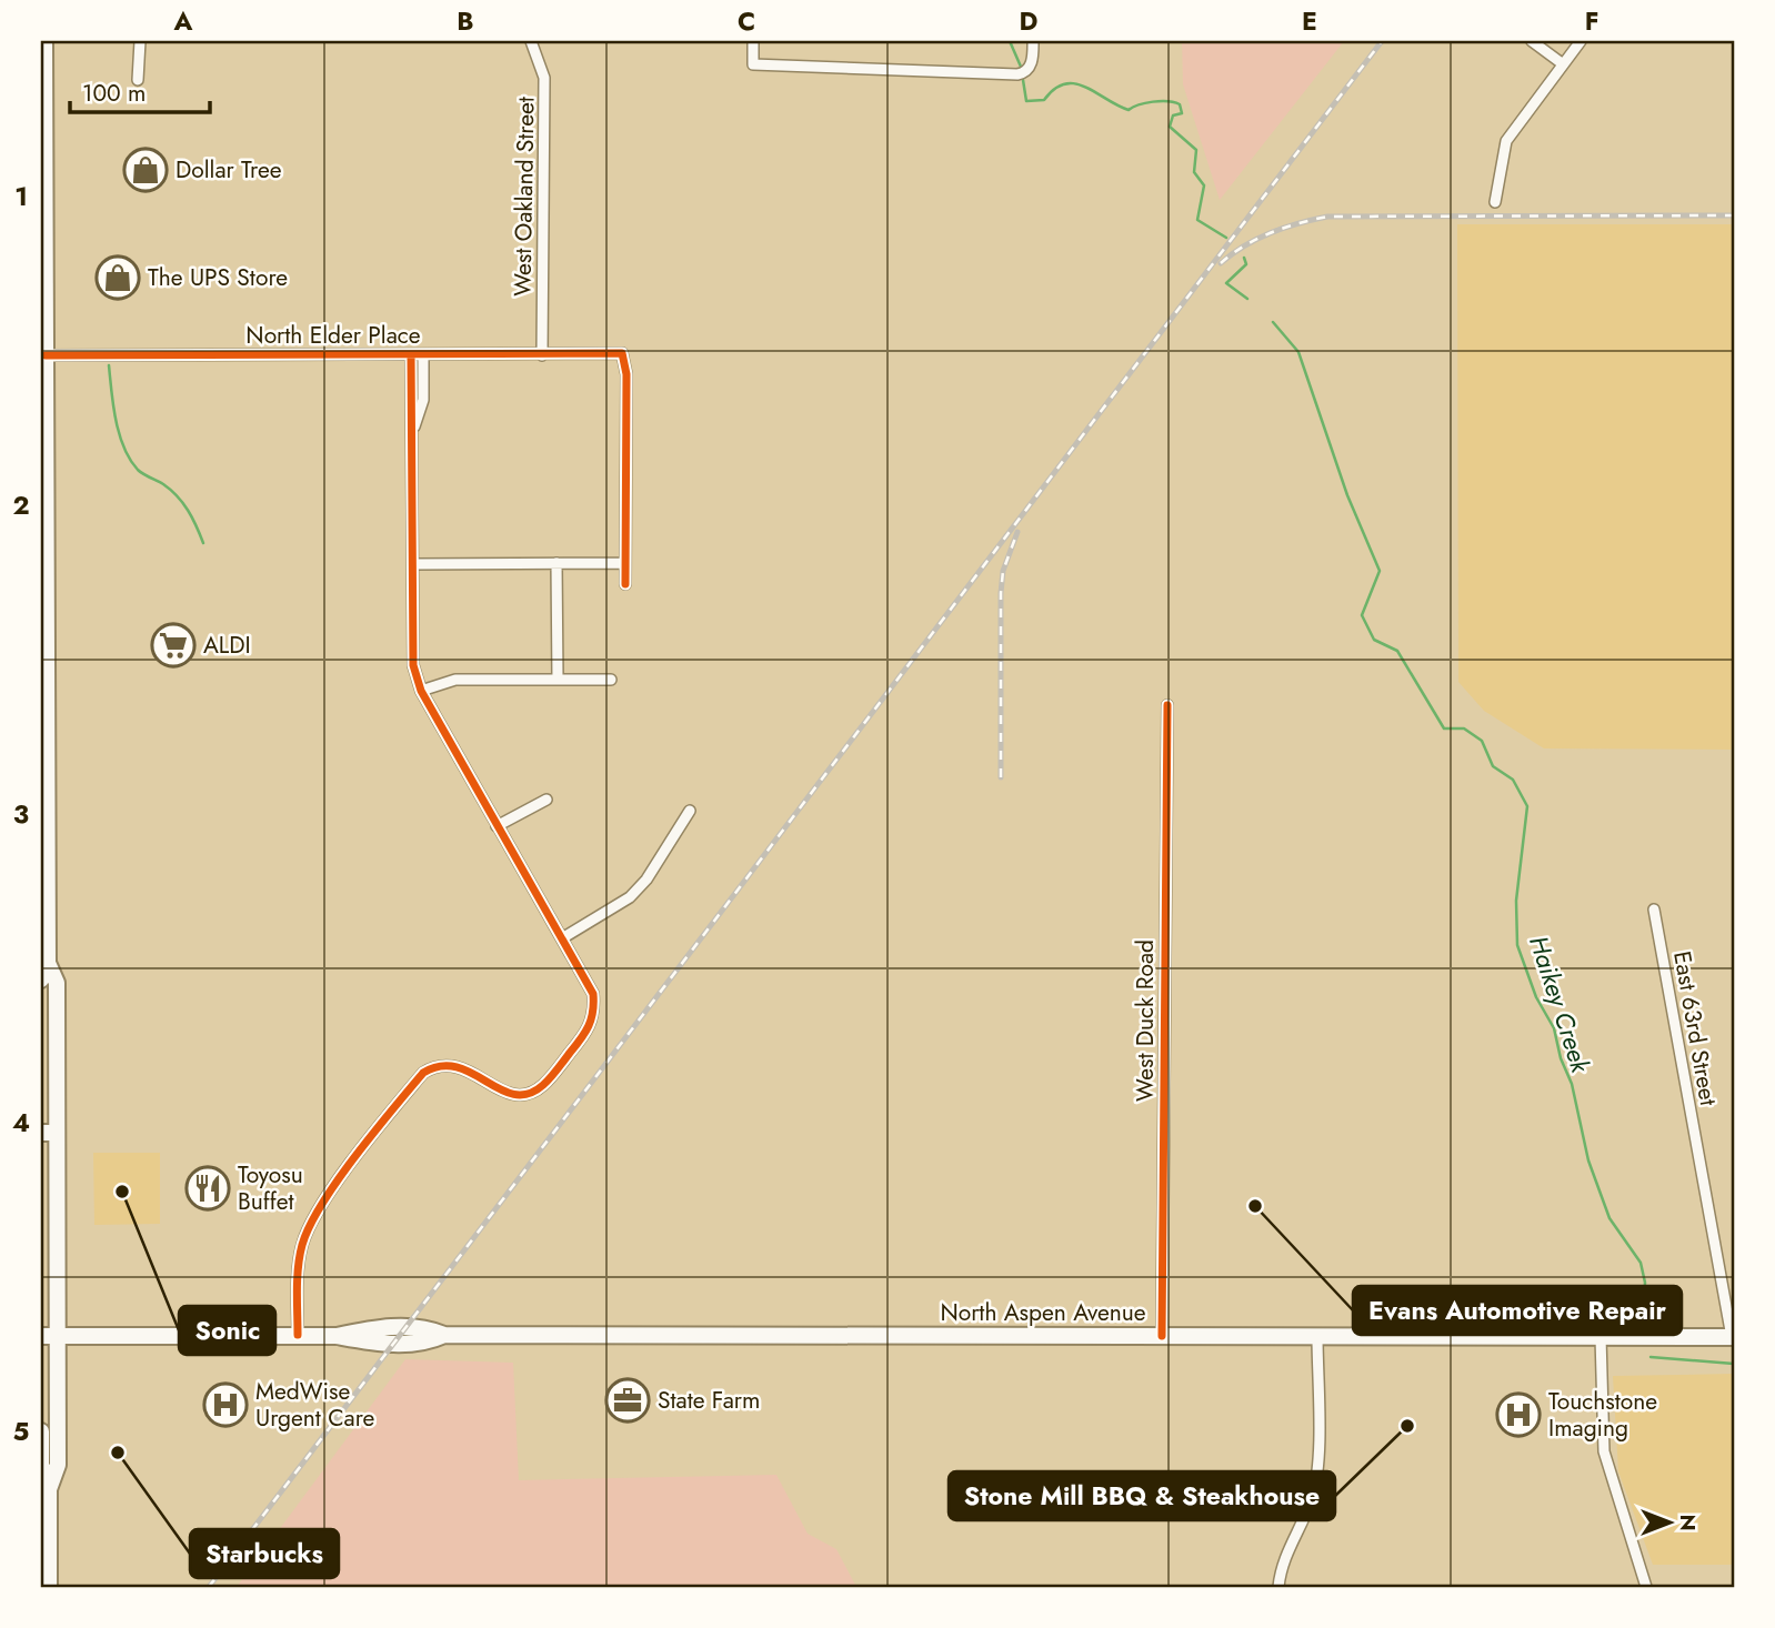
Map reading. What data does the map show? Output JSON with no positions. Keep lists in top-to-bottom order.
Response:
{
  "streets": {
    "main road": ["North Aspen Avenue"],
    "street": [
      "West Oakland Street",
      "North Elder Place",
      "West Duck Road",
      "East 63rd Street"
    ]
  },
  "crossings": [
    ["West Oakland Street", "North Elder Place"],
    ["West Duck Road", "North Aspen Avenue"],
    ["East 63rd Street", "North Aspen Avenue"]
  ],
  "water": ["Haikey Creek"],
  "places": {
    "shop": ["Dollar Tree", "The UPS Store"],
    "supermarket": ["ALDI"],
    "restaurant": ["Toyosu Buffet"],
    "other": [
      "Sonic",
      "Evans Automotive Repair",
      "Stone Mill BBQ & Steakhouse",
      "Starbucks"
    ],
    "office": ["State Farm"],
    "hospital": ["MedWise Urgent Care", "Touchstone Imaging"]
  },
  "scale_bar": "100 m",
  "north": "right",
  "grid": {
    "columns": [
      "A",
      "B",
      "C",
      "D",
      "E",
      "F"
    ],
    "rows": [
      "1",
      "2",
      "3",
      "4",
      "5"
    ]
  }
}
